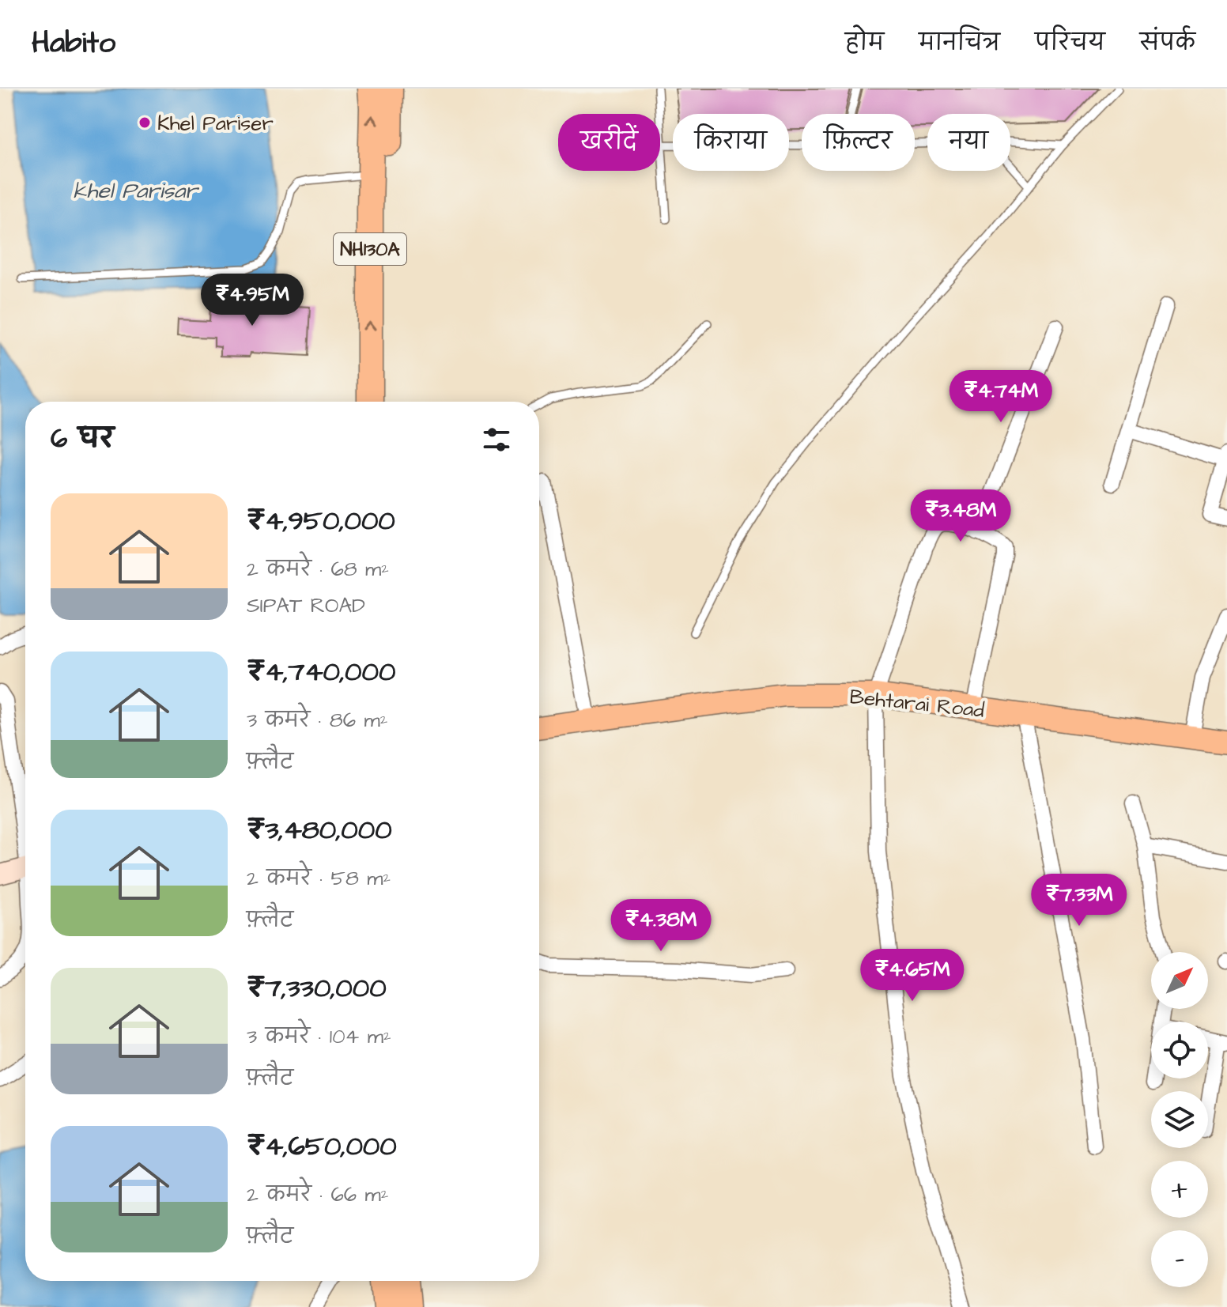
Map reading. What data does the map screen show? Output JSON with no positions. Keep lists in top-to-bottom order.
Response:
{
  "streets": {
    "highway": ["NH130A"],
    "main road": ["Behtarai Road"]
  },
  "water": ["khel Parisar"],
  "places": ["Khel Pariser"],
  "north": "top right",
  "page": {
    "header": "Habito",
    "nav": [
      "होम",
      "मानचित्र",
      "परिचय",
      "संपर्क"
    ],
    "chip": [
      "खरीदें",
      "किराया",
      "फ़िल्टर",
      "नया"
    ],
    "price": [
      "₹4.95M",
      "₹4.74M",
      "₹3.48M",
      "₹7.33M",
      "₹4.38M",
      "₹4.65M"
    ],
    "heading": "6 घर",
    "list": [
      {
        "name": "₹4,950,000",
        "note": "2 कमरे · 68 m² · SIPAT ROAD"
      },
      {
        "name": "₹4,740,000",
        "note": "3 कमरे · 86 m² · फ़्लैट"
      },
      {
        "name": "₹3,480,000",
        "note": "2 कमरे · 58 m² · फ़्लैट"
      },
      {
        "name": "₹7,330,000",
        "note": "3 कमरे · 104 m² · फ़्लैट"
      },
      {
        "name": "₹4,650,000",
        "note": "2 कमरे · 66 m² · फ़्लैट"
      }
    ],
    "map_buttons": ["+", "−"]
  }
}
